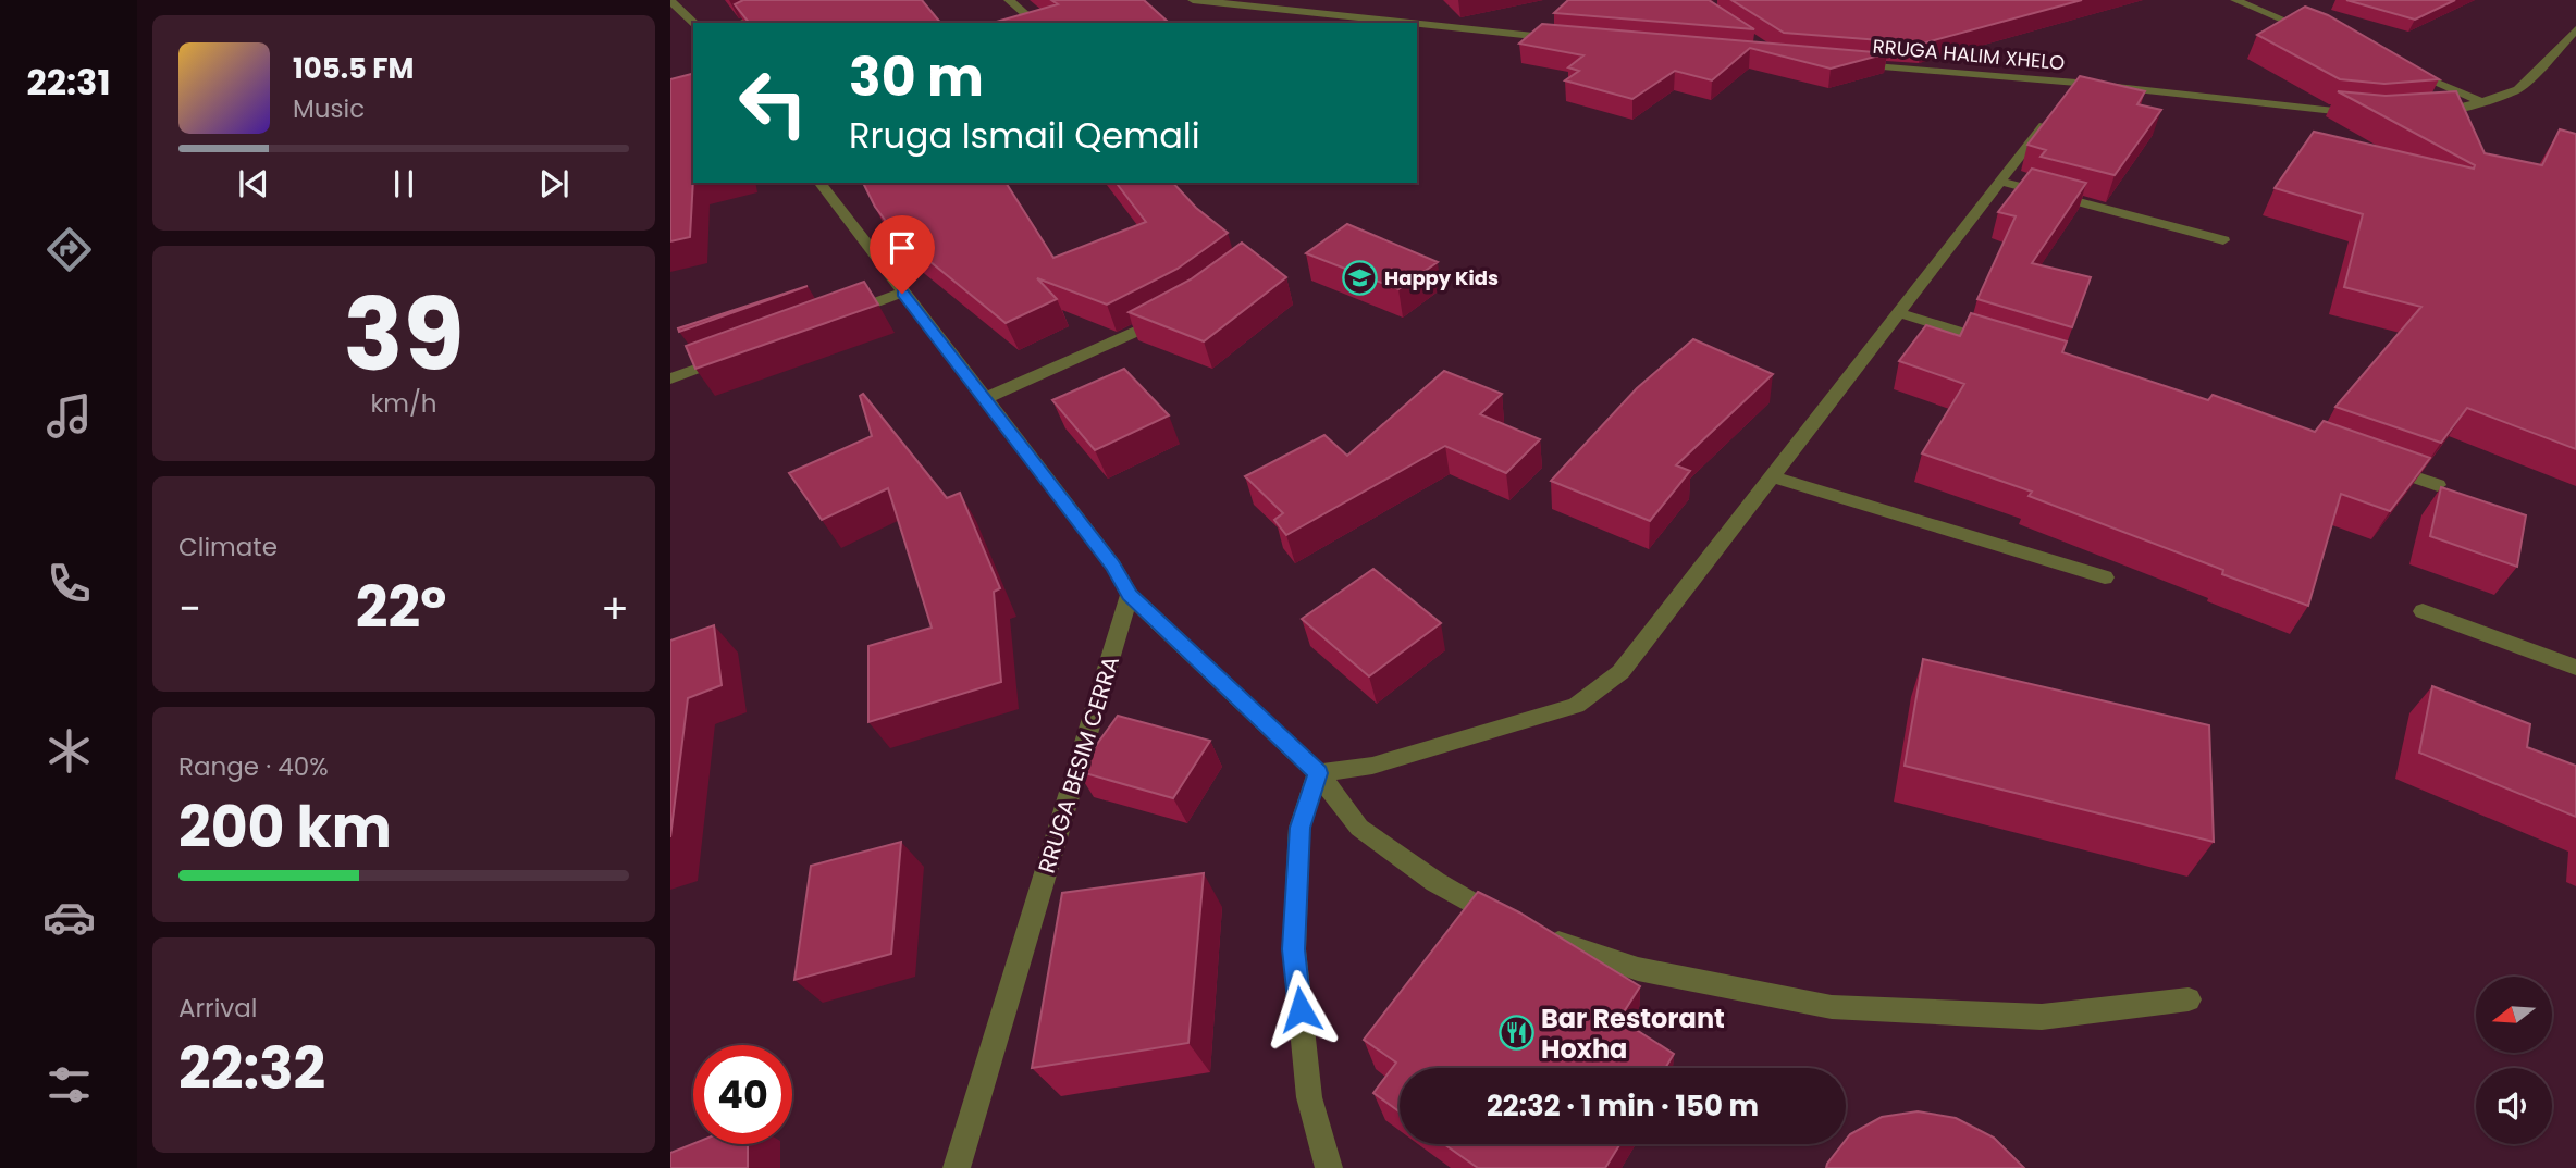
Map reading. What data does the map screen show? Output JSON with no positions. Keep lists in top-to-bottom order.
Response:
{
  "streets": {
    "street": ["RRUGA HALIM XHELO", "RRUGA BESIM CERRA"]
  },
  "places": {
    "school or university": ["Happy Kids"],
    "restaurant": ["Bar Restorant Hoxha"]
  },
  "north": "left",
  "page": {
    "tabs": "22:31",
    "turn": ["30 m", "Rruga Ismail Qemali"],
    "song": ["105.5 FM", "Music"],
    "tile": [
      ["39", "km/h"],
      "Climate",
      ["Range · 40%", "200 km"],
      ["Arrival", "22:32"]
    ],
    "heat": ["−", "22°", "+"],
    "limit": "40",
    "trip": "22:32 · 1 min · 150 m"
  }
}
